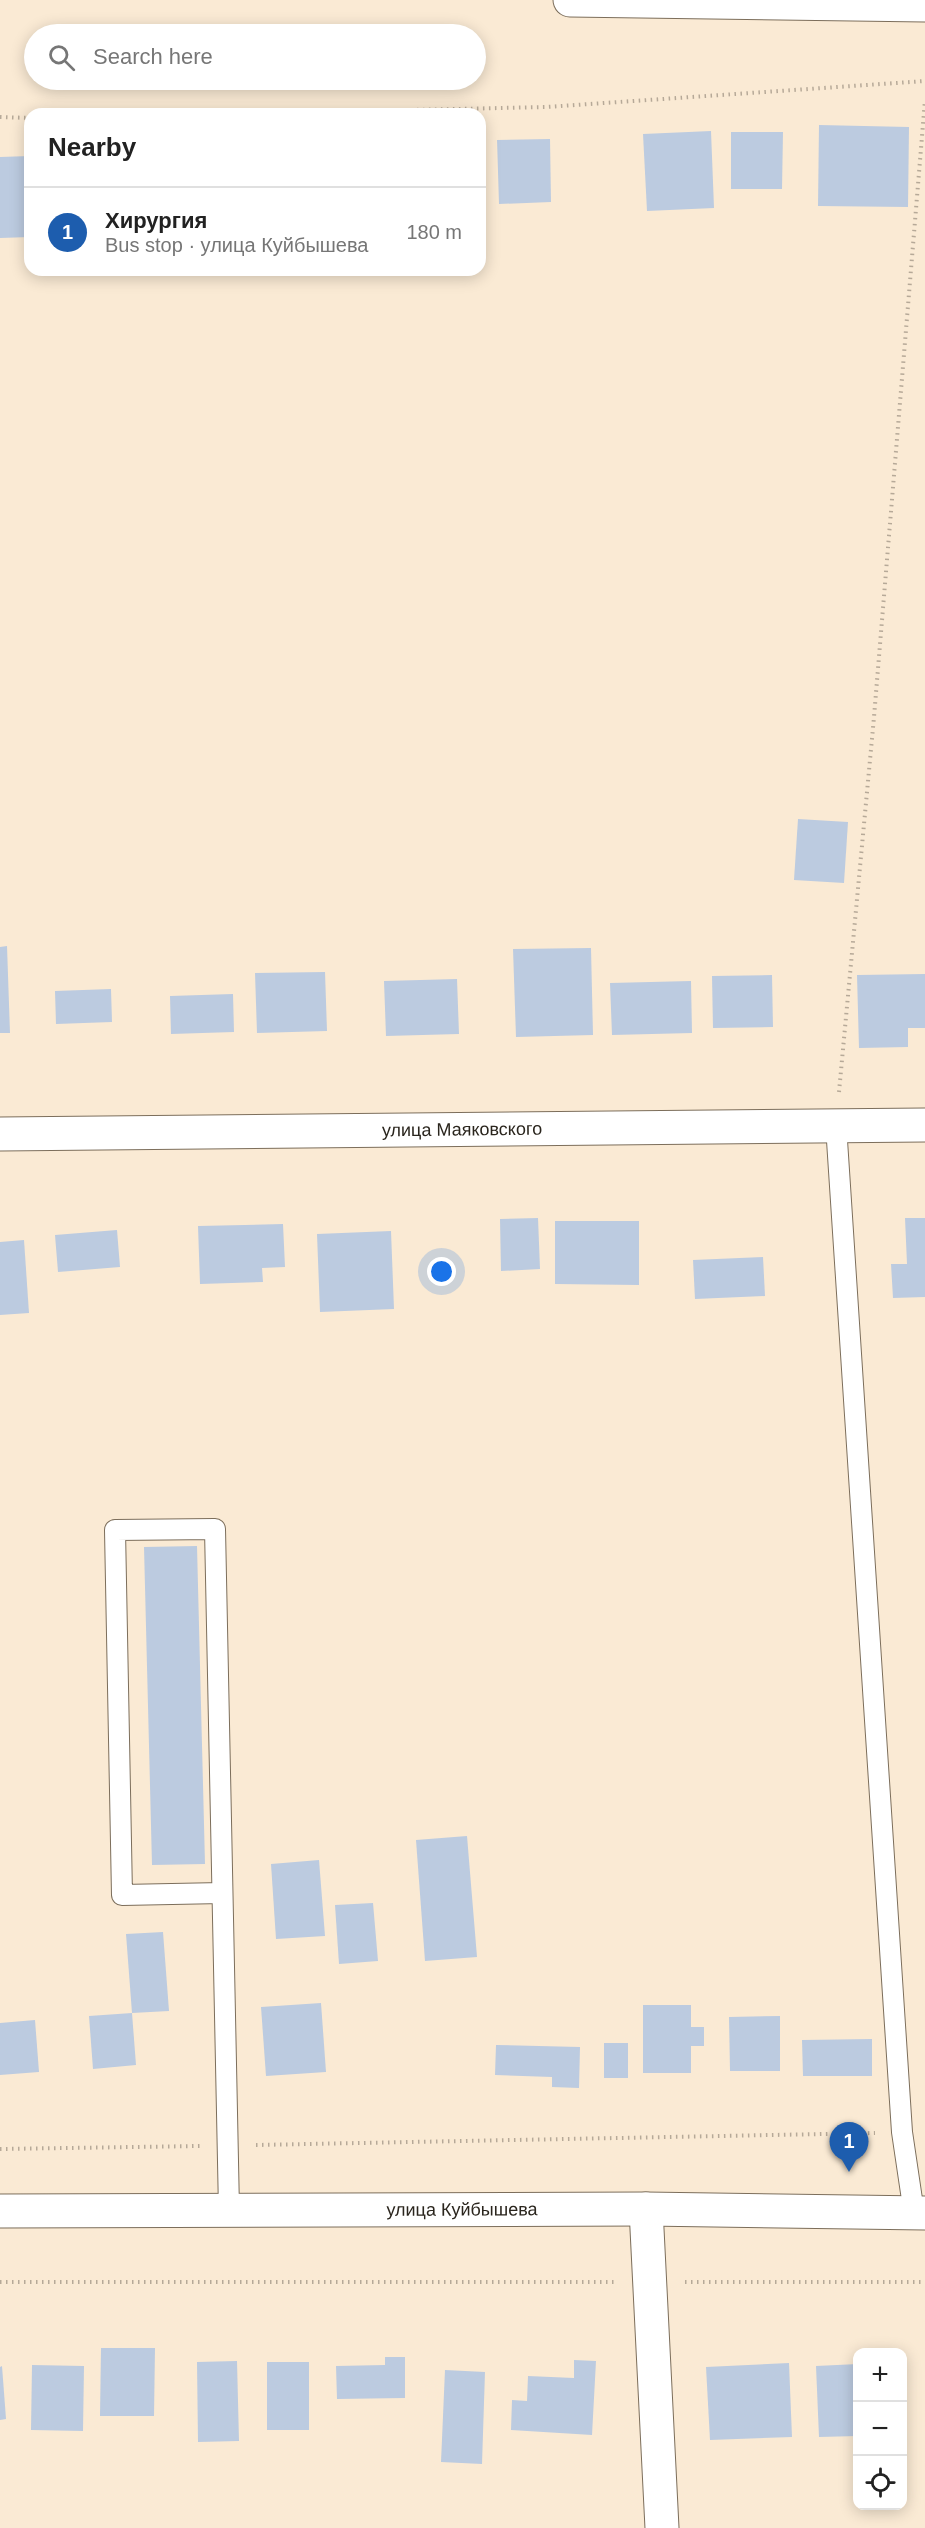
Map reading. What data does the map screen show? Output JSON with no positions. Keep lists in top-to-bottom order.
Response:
{
  "streets": {
    "street": ["улица Маяковского", "улица Куйбышева"]
  },
  "page": {
    "search": "Search here",
    "heading": "Nearby",
    "list": [
      {
        "mark": "1",
        "name": "Хирургия",
        "note": "Bus stop · улица Куйбышева",
        "value": "180 m"
      }
    ],
    "pins": "1",
    "map_buttons": ["+", "−"]
  }
}
